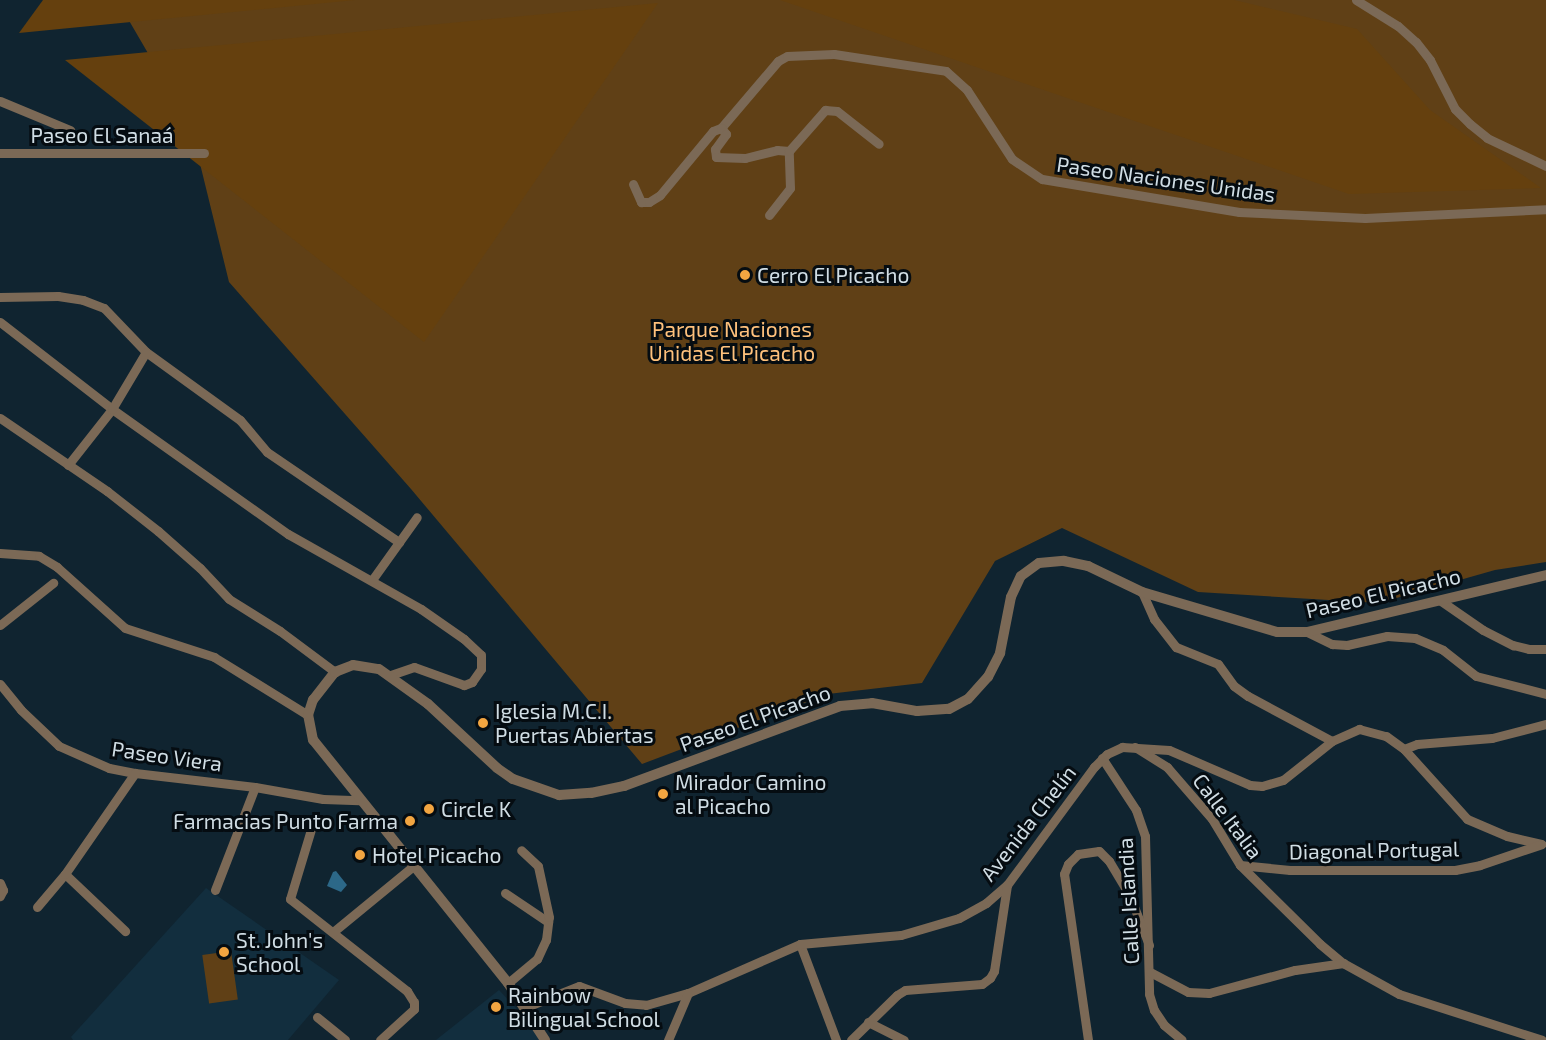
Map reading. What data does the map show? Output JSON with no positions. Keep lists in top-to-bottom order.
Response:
{
  "streets": {
    "street": [
      "Paseo El Sanaá",
      "Paseo Naciones Unidas",
      "Paseo El Picacho",
      "Paseo Viera",
      "Calle Italia",
      "Avenida Chelín",
      "Diagonal Portugal",
      "Calle Islandia"
    ]
  },
  "crossings": [
    ["Calle Italia", "Avenida Chelín"],
    ["Calle Italia", "Diagonal Portugal"],
    ["Avenida Chelín", "Diagonal Portugal"],
    ["Avenida Chelín", "Calle Islandia"]
  ],
  "parks": ["Parque Naciones Unidas El Picacho"],
  "places": [
    "Cerro El Picacho",
    "Iglesia M.C.I. Puertas Abiertas",
    "Mirador Camino al Picacho",
    "Circle K",
    "Farmacias Punto Farma",
    "Hotel Picacho",
    "St. John's School",
    "Rainbow Bilingual School"
  ]
}
